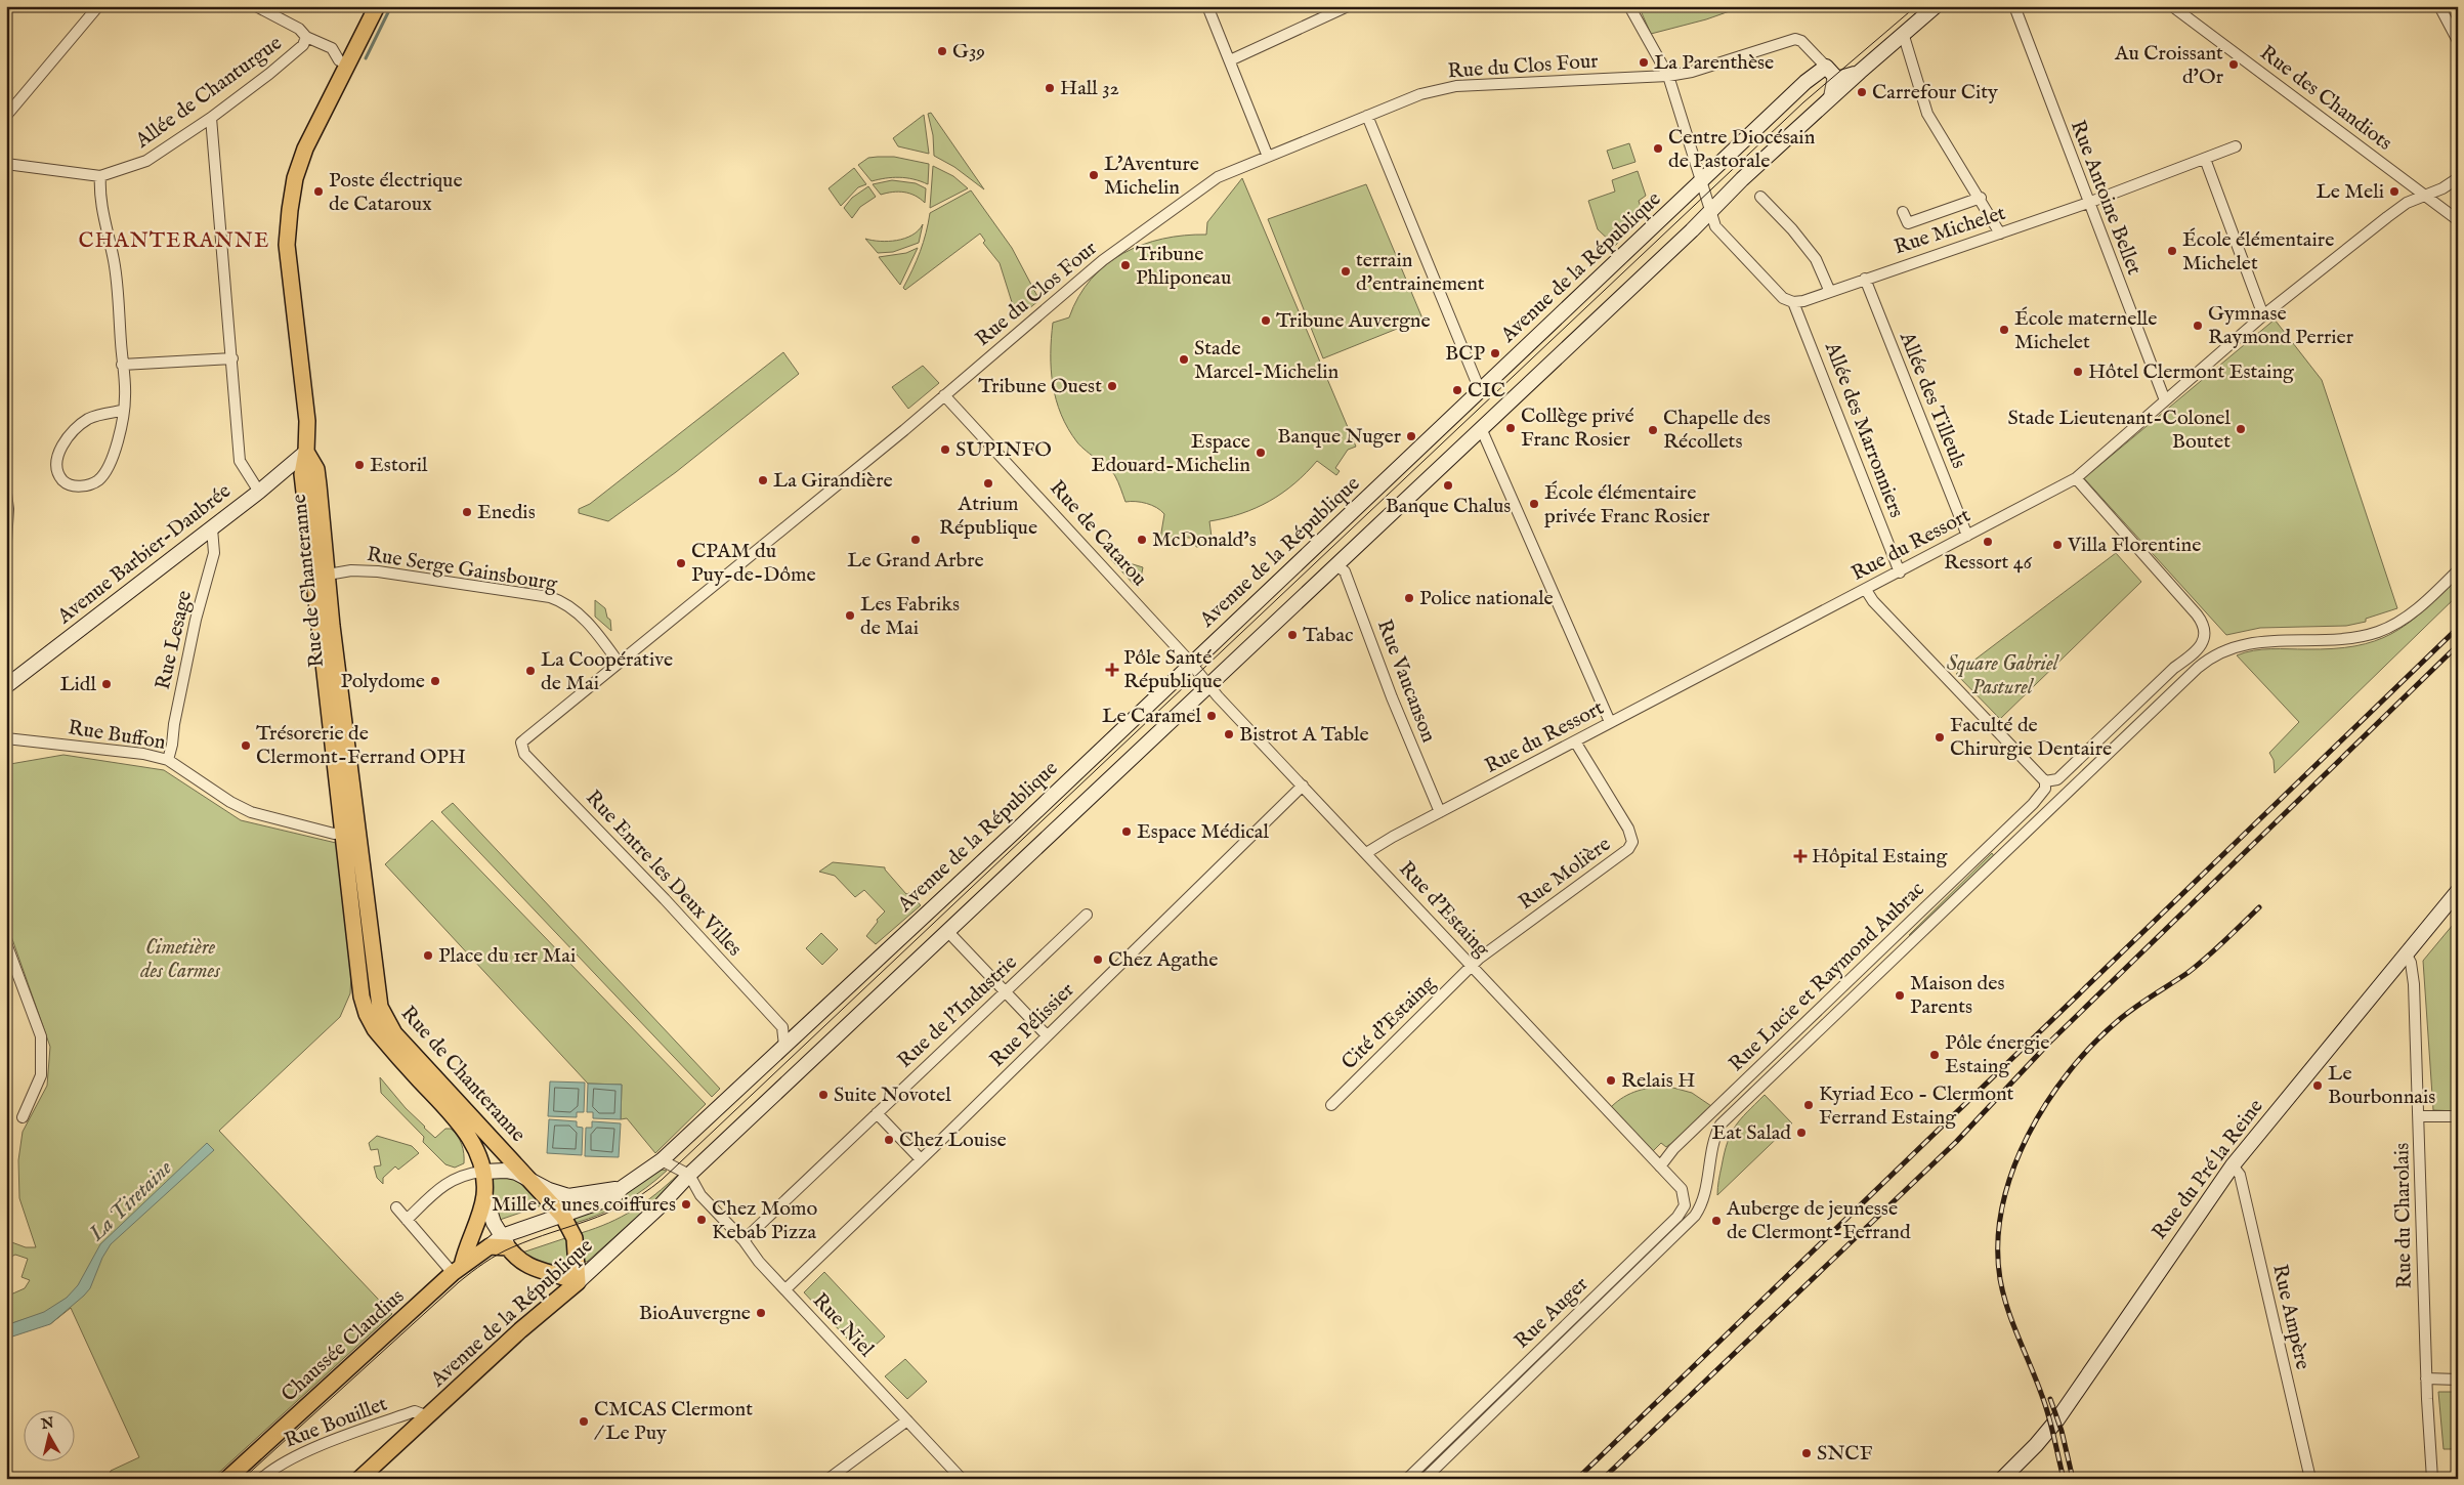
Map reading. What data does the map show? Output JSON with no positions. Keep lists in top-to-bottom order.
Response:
{
  "streets": {
    "main road": [
      "Avenue de la République",
      "Avenue Barbier-Daubrée",
      "Rue de Chanteranne",
      "Rue du Pré la Reine",
      "Chaussée Claudius"
    ],
    "street": [
      "Rue du Clos Four",
      "Allée de Chanturgue",
      "Rue des Chandiots",
      "Rue Antoine Bellet",
      "Rue Michelet",
      "Allée des Tilleuls",
      "Allée des Marronniers",
      "Rue de Catarou",
      "Rue du Ressort",
      "Rue Serge Gainsbourg",
      "Rue Lesage",
      "Rue Vaucanson",
      "Rue Buffon",
      "Rue Entre les Deux Villes",
      "Rue Molière",
      "Rue d'Estaing",
      "Rue Lucie et Raymond Aubrac",
      "Rue de l'Industrie",
      "Cité d'Estaing",
      "Rue Pélissier",
      "Rue du Charolais",
      "Rue Auger",
      "Rue Ampère",
      "Rue Niel",
      "Rue Bouillet"
    ]
  },
  "crossings": [
    ["Rue du Clos Four", "Avenue de la République"],
    ["Rue du Clos Four", "Rue de Catarou"],
    ["Rue du Clos Four", "Rue Serge Gainsbourg"],
    ["Rue du Clos Four", "Rue Entre les Deux Villes"],
    ["Rue des Chandiots", "Rue du Ressort"],
    ["Rue Antoine Bellet", "Rue Michelet"],
    ["Rue Antoine Bellet", "Rue du Ressort"],
    ["Rue Michelet", "Allée des Tilleuls"],
    ["Rue Michelet", "Allée des Marronniers"],
    ["Avenue de la République", "Rue de Catarou"],
    ["Avenue de la République", "Rue de Chanteranne"],
    ["Avenue de la République", "Rue Vaucanson"],
    ["Avenue de la République", "Rue d'Estaing"],
    ["Avenue de la République", "Rue Niel"],
    ["Avenue de la République", "Chaussée Claudius"],
    ["Avenue de la République", "Rue Bouillet"],
    ["Allée des Tilleuls", "Rue du Ressort"],
    ["Allée des Marronniers", "Rue du Ressort"],
    ["Rue de Catarou", "Rue d'Estaing"],
    ["Rue du Ressort", "Rue Vaucanson"],
    ["Rue du Ressort", "Rue Molière"],
    ["Rue du Ressort", "Rue d'Estaing"],
    ["Avenue Barbier-Daubrée", "Rue de Chanteranne"],
    ["Avenue Barbier-Daubrée", "Rue Lesage"],
    ["Rue Serge Gainsbourg", "Rue de Chanteranne"],
    ["Rue de Chanteranne", "Rue Buffon"],
    ["Rue de Chanteranne", "Chaussée Claudius"],
    ["Rue Lesage", "Rue Buffon"],
    ["Rue Molière", "Rue d'Estaing"],
    ["Rue Molière", "Cité d'Estaing"],
    ["Rue d'Estaing", "Rue Lucie et Raymond Aubrac"],
    ["Rue d'Estaing", "Cité d'Estaing"],
    ["Rue d'Estaing", "Rue Pélissier"],
    ["Rue d'Estaing", "Rue Auger"],
    ["Rue Lucie et Raymond Aubrac", "Rue Auger"],
    ["Rue de l'Industrie", "Rue Niel"],
    ["Rue Pélissier", "Rue Niel"],
    ["Rue du Pré la Reine", "Rue du Charolais"],
    ["Rue du Pré la Reine", "Rue Ampère"]
  ],
  "districts": ["CHANTERANNE"],
  "water": ["La Tiretaine"],
  "parks": ["Square Gabriel Pasturel", "Cimetière des Carmes"],
  "places": {
    "other": [
      "G39",
      "La Parenthèse",
      "Au Croissant d'Or",
      "Hall 32",
      "Carrefour City",
      "Centre Diocésain de Pastorale",
      "L'Aventure Michelin",
      "Poste électrique de Cataroux",
      "Le Meli",
      "École élémentaire Michelet",
      "Tribune Phliponeau",
      "terrain d'entrainement",
      "Tribune Auvergne",
      "Gymnase Raymond Perrier",
      "École maternelle Michelet",
      "BCP",
      "Stade Marcel-Michelin",
      "Hôtel Clermont Estaing",
      "Tribune Ouest",
      "CIC",
      "Collège privé Franc Rosier",
      "Stade Lieutenant-Colonel Boutet",
      "Chapelle des Récollets",
      "Banque Nuger",
      "SUPINFO",
      "Espace Edouard-Michelin",
      "Estoril",
      "La Girandière",
      "Atrium République",
      "Banque Chalus",
      "École élémentaire privée Franc Rosier",
      "Enedis",
      "Le Grand Arbre",
      "McDonald's",
      "Ressort 46",
      "Villa Florentine",
      "CPAM du Puy-de-Dôme",
      "Police nationale",
      "Les Fabriks de Mai",
      "Tabac",
      "La Coopérative de Mai",
      "Polydome",
      "Lidl",
      "Le Caramel",
      "Bistrot A Table",
      "Faculté de Chirurgie Dentaire",
      "Trésorerie de Clermont-Ferrand OPH",
      "Espace Médical",
      "Place du 1er Mai",
      "Chez Agathe",
      "Maison des Parents",
      "Pôle énergie Estaing",
      "Relais H",
      "Le Bourbonnais",
      "Suite Novotel",
      "Kyriad Eco - Clermont Ferrand Estaing",
      "Eat Salad",
      "Chez Louise",
      "Mille & unes coiffures",
      "Chez Momo Kebab Pizza",
      "Auberge de jeunesse de Clermont-Ferrand",
      "BioAuvergne",
      "CMCAS Clermont / Le Puy",
      "SNCF"
    ],
    "health": ["Pôle Santé République", "Hôpital Estaing"]
  },
  "north": "top"
}
